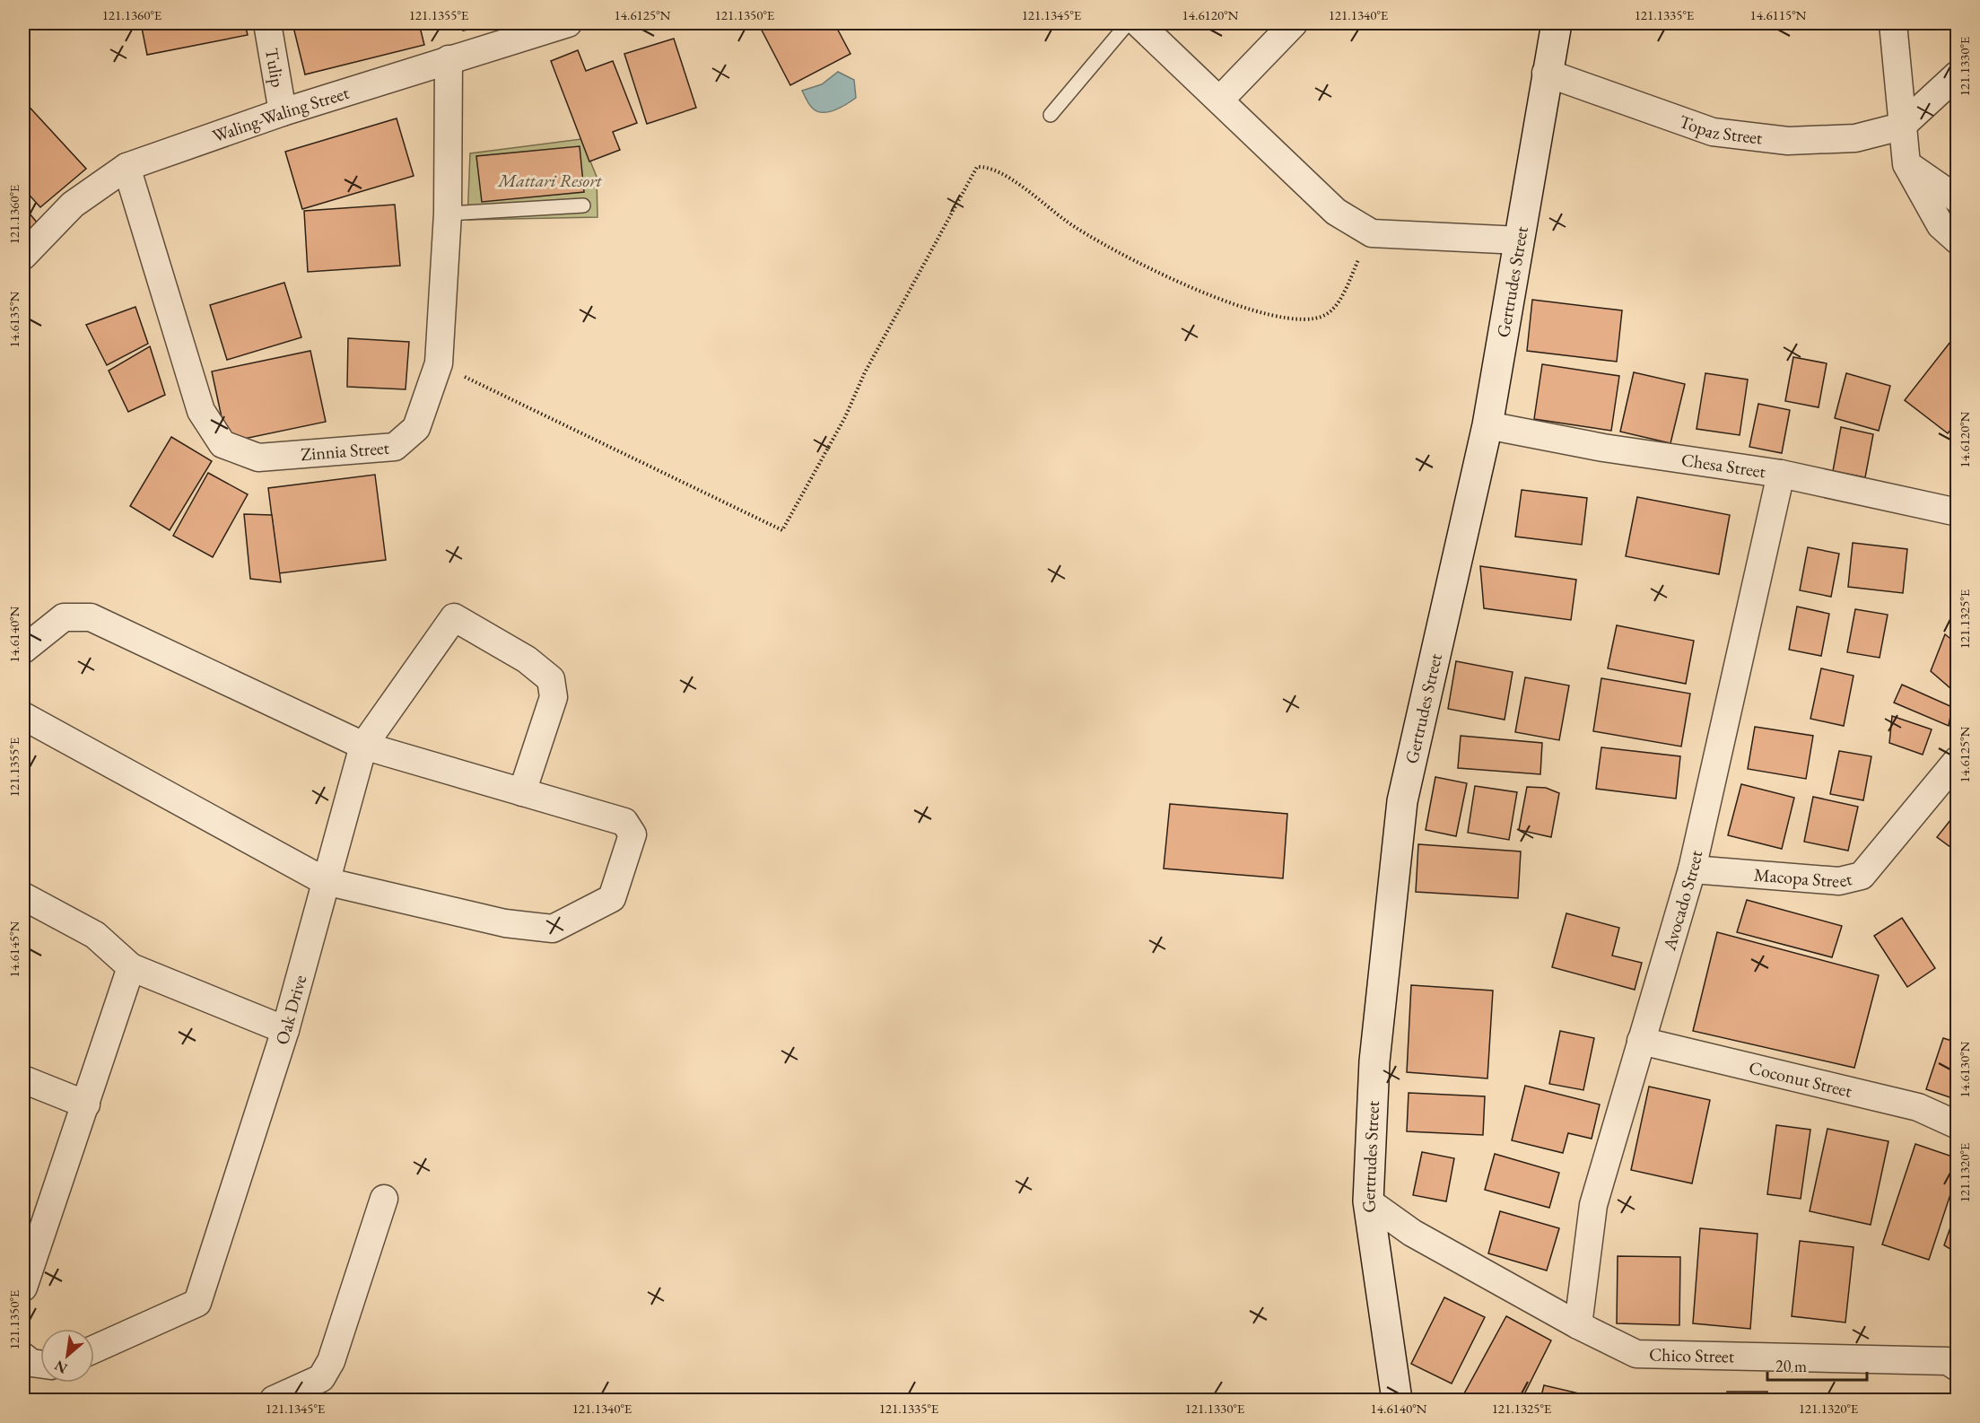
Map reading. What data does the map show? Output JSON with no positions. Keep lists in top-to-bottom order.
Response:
{
  "streets": {
    "street": [
      "Tulip",
      "Waling-Waling Street",
      "Topaz Street",
      "Gertrudes Street",
      "Zinnia Street",
      "Chesa Street",
      "Macopa Street",
      "Avocado Street",
      "Oak Drive",
      "Coconut Street",
      "Chico Street"
    ]
  },
  "crossings": [
    ["Tulip", "Waling-Waling Street"],
    ["Waling-Waling Street", "Zinnia Street"],
    ["Topaz Street", "Gertrudes Street"],
    ["Gertrudes Street", "Chesa Street"],
    ["Gertrudes Street", "Chico Street"],
    ["Chesa Street", "Avocado Street"],
    ["Macopa Street", "Avocado Street"],
    ["Avocado Street", "Coconut Street"],
    ["Avocado Street", "Chico Street"]
  ],
  "parks": ["Mattari Resort"],
  "scale_bar": "20 m",
  "north": "bottom left",
  "coordinates": [
    "121.1360°E",
    "121.1355°E",
    "14.6125°N",
    "121.1350°E",
    "121.1345°E",
    "14.6120°N",
    "121.1340°E",
    "121.1335°E",
    "14.6115°N",
    "121.1330°E",
    "14.6135°N",
    "121.1325°E",
    "14.6140°N",
    "14.6145°N",
    "14.6130°N",
    "121.1320°E"
  ]
}
